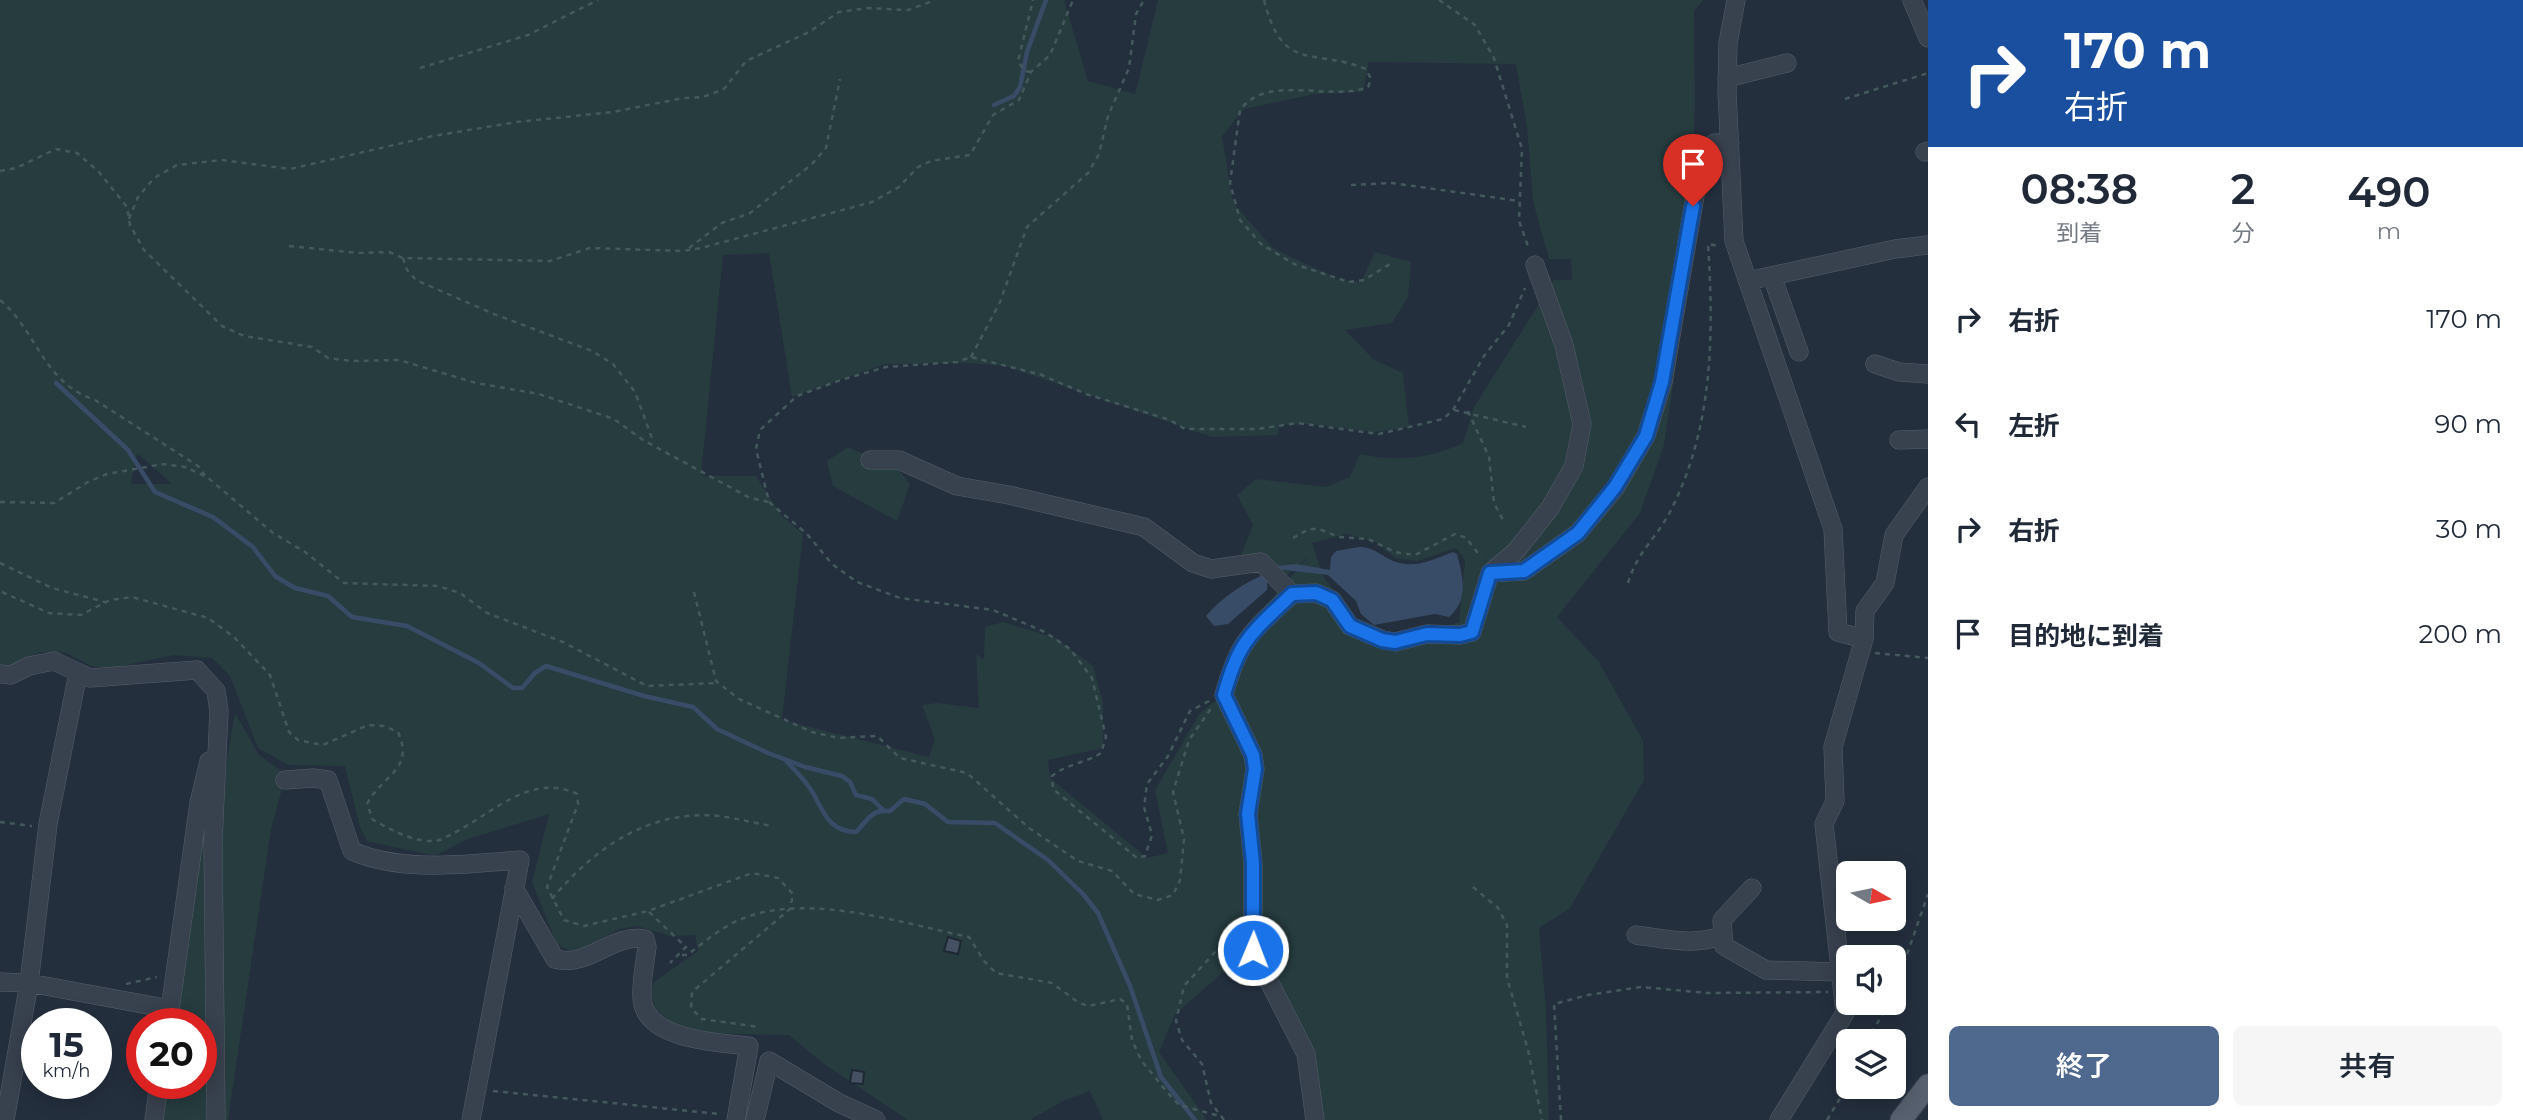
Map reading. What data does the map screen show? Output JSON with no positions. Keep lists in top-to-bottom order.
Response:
{
  "north": "right",
  "page": {
    "turn": ["170 m", "右折"],
    "eta": [
      "08:38",
      "到着",
      "2",
      "分",
      "490",
      "m"
    ],
    "list": [
      {
        "name": "右折",
        "value": "170 m"
      },
      {
        "name": "左折",
        "value": "90 m"
      },
      {
        "name": "右折",
        "value": "30 m"
      },
      {
        "name": "目的地に到着",
        "value": "200 m"
      }
    ],
    "speed": "15 km/h",
    "limit": "20",
    "buttons": ["終了", "共有"]
  }
}
